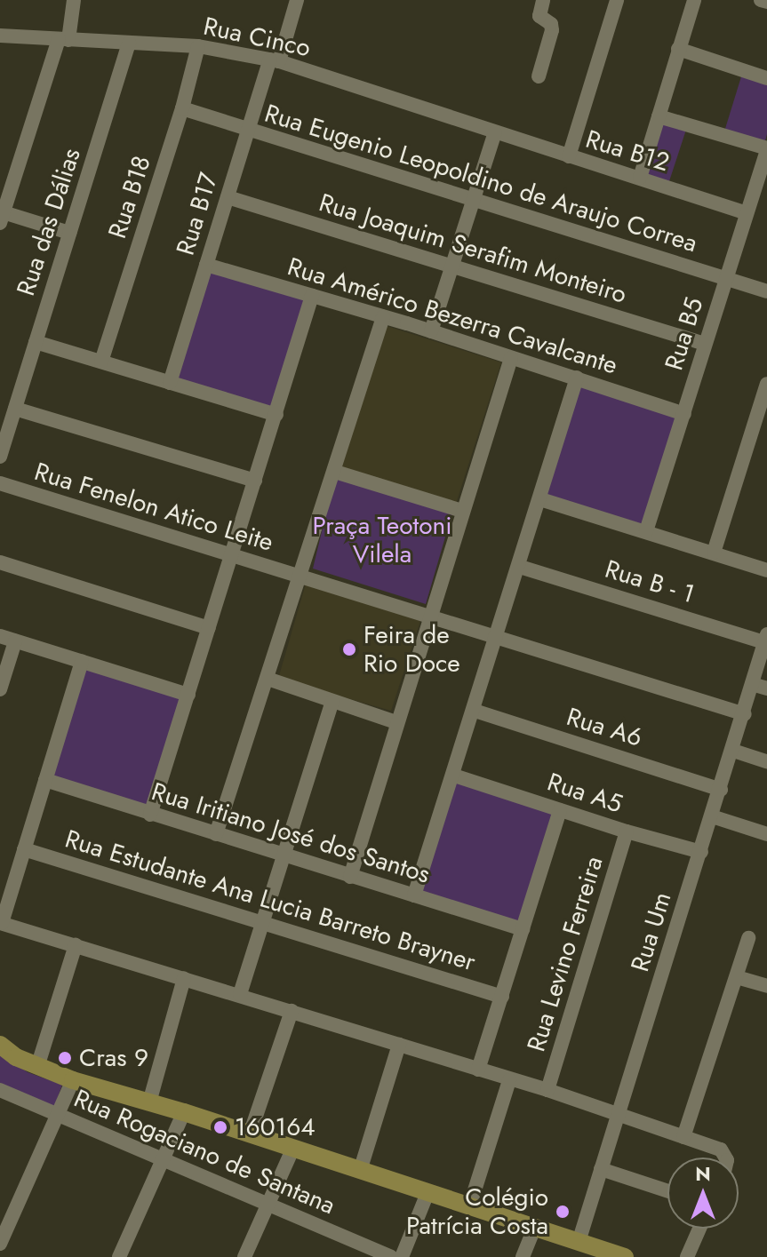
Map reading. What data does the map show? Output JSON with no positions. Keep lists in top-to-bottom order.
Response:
{
  "streets": {
    "street": [
      "Rua Cinco",
      "Rua B12",
      "Rua Eugenio Leopoldino de Araujo Correa",
      "Rua B18",
      "Rua B17",
      "Rua das Dálias",
      "Rua Joaquim Serafim Monteiro",
      "Rua Américo Bezerra Cavalcante",
      "Rua B5",
      "Rua Fenelon Atico Leite",
      "Rua B - 1",
      "Rua A6",
      "Rua A5",
      "Rua Iritiano José dos Santos",
      "Rua Estudante Ana Lucia Barreto Brayner",
      "Rua Um",
      "Rua Levino Ferreira",
      "Rua Rogaciano de Santana"
    ]
  },
  "crossings": [
    ["Rua Cinco", "Rua B12"],
    ["Rua Cinco", "Rua B18"],
    ["Rua Cinco", "Rua B17"],
    ["Rua Cinco", "Rua das Dálias"],
    ["Rua B12", "Rua B5"],
    ["Rua Eugenio Leopoldino de Araujo Correa", "Rua B18"],
    ["Rua Eugenio Leopoldino de Araujo Correa", "Rua B17"],
    ["Rua Eugenio Leopoldino de Araujo Correa", "Rua B5"],
    ["Rua B17", "Rua Joaquim Serafim Monteiro"],
    ["Rua B17", "Rua Américo Bezerra Cavalcante"],
    ["Rua Joaquim Serafim Monteiro", "Rua B5"],
    ["Rua Américo Bezerra Cavalcante", "Rua B5"],
    ["Rua Fenelon Atico Leite", "Rua Um"],
    ["Rua B - 1", "Rua Um"],
    ["Rua A6", "Rua Um"],
    ["Rua A5", "Rua Um"],
    ["Rua A5", "Rua Levino Ferreira"]
  ],
  "parks": ["Praça Teotoni Vilela"],
  "places": [
    "Feira de Rio Doce",
    "Cras 9",
    "160164",
    "Colégio Patrícia Costa"
  ],
  "north": "top"
}
